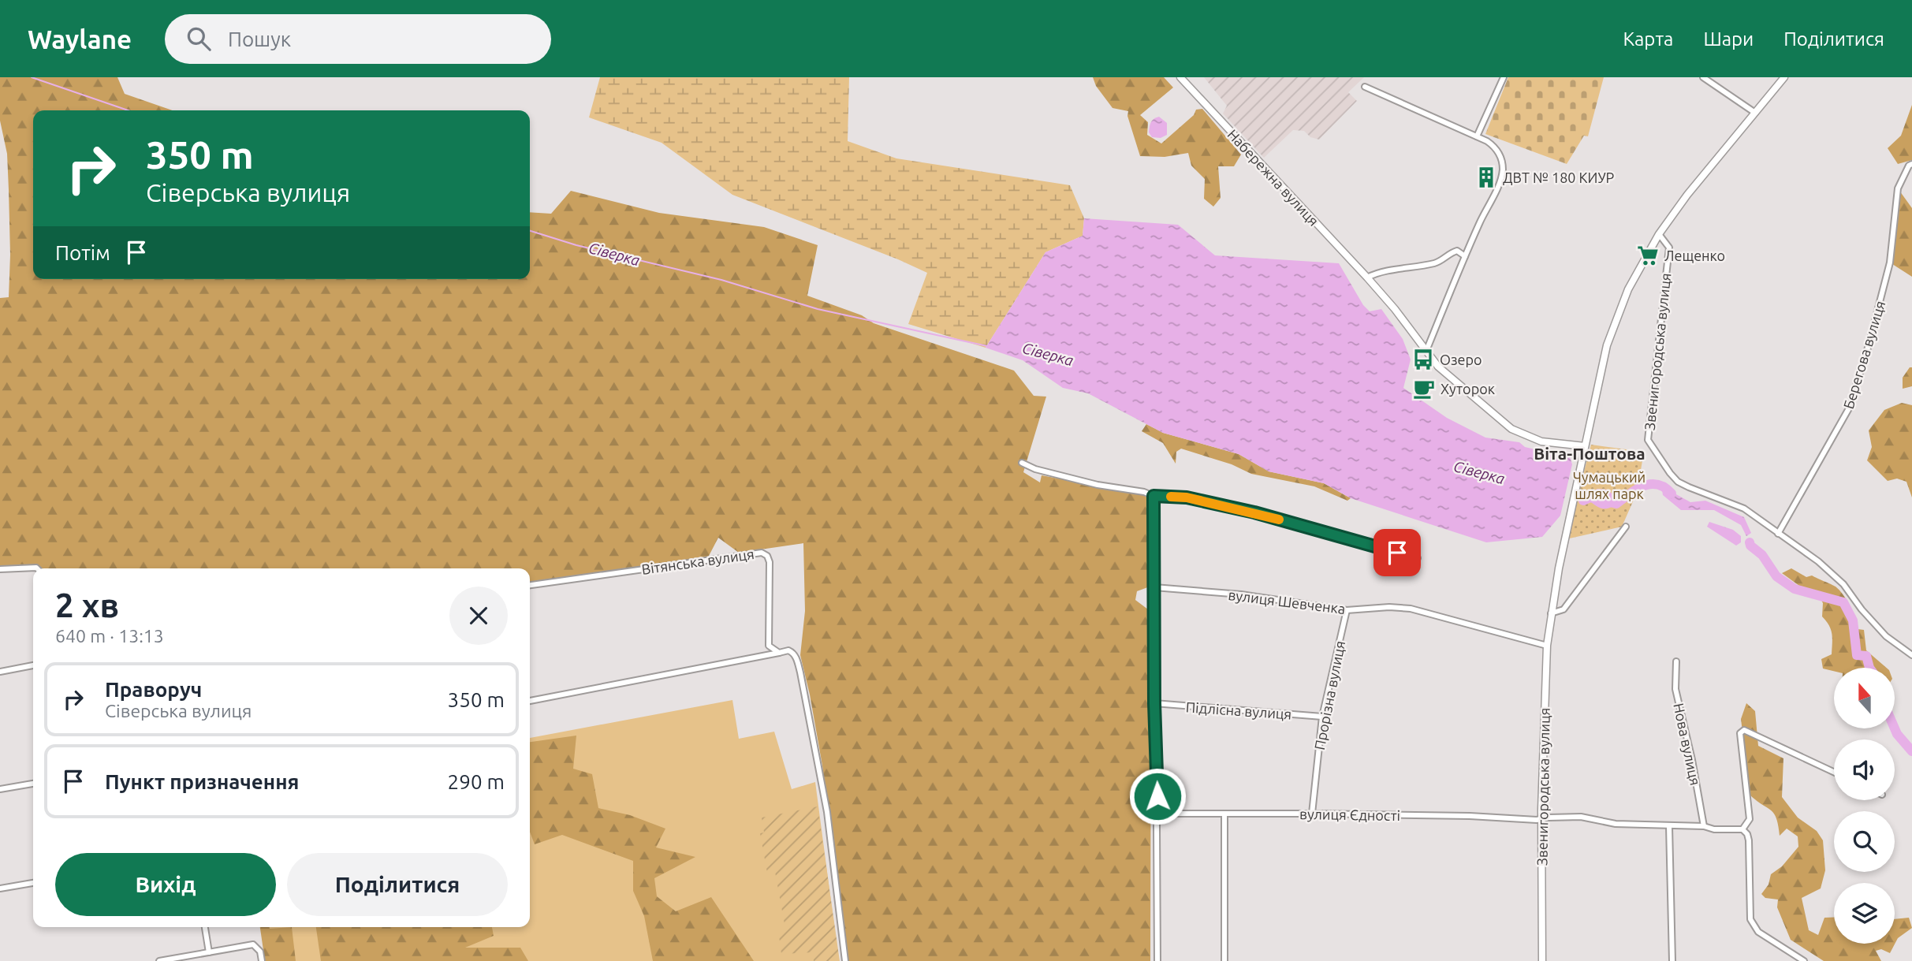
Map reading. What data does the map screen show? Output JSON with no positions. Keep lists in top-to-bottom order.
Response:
{
  "streets": {
    "street": [
      "Набережна вулиця",
      "Звенигородська вулиця",
      "Берегова вулиця",
      "Вітянська вулиця",
      "вулиця Шевченка",
      "Прорізна вулиця",
      "Підлісна вулиця",
      "Нова вулиця",
      "вулиця Єдності"
    ]
  },
  "crossings": [
    ["Набережна вулиця", "Звенигородська вулиця"],
    ["Звенигородська вулиця", "Берегова вулиця"],
    ["Звенигородська вулиця", "вулиця Шевченка"],
    ["Звенигородська вулиця", "вулиця Єдності"],
    ["вулиця Шевченка", "Прорізна вулиця"],
    ["Прорізна вулиця", "Підлісна вулиця"],
    ["Прорізна вулиця", "вулиця Єдності"]
  ],
  "districts": ["Віта-Поштова"],
  "water": ["Сіверка"],
  "parks": ["Чумацький шлях парк"],
  "places": {
    "building": ["ДВТ № 180 КИУР"],
    "supermarket": ["Лещенко"],
    "bus stop": ["Озеро"],
    "cafe": ["Хуторок"]
  },
  "north": "top",
  "page": {
    "header": "Waylane",
    "search": "Пошук",
    "nav": ["Карта", "Шари", "Поділитися"],
    "turn": ["350 m", "Сіверська вулиця"],
    "then": "Потім",
    "heading": ["2 хв", "640 m · 13:13"],
    "list": [
      {
        "name": "Праворуч",
        "note": "Сіверська вулиця",
        "value": "350 m"
      },
      {
        "name": "Пункт призначення",
        "value": "290 m"
      }
    ],
    "buttons": ["Вихід", "Поділитися"]
  }
}
